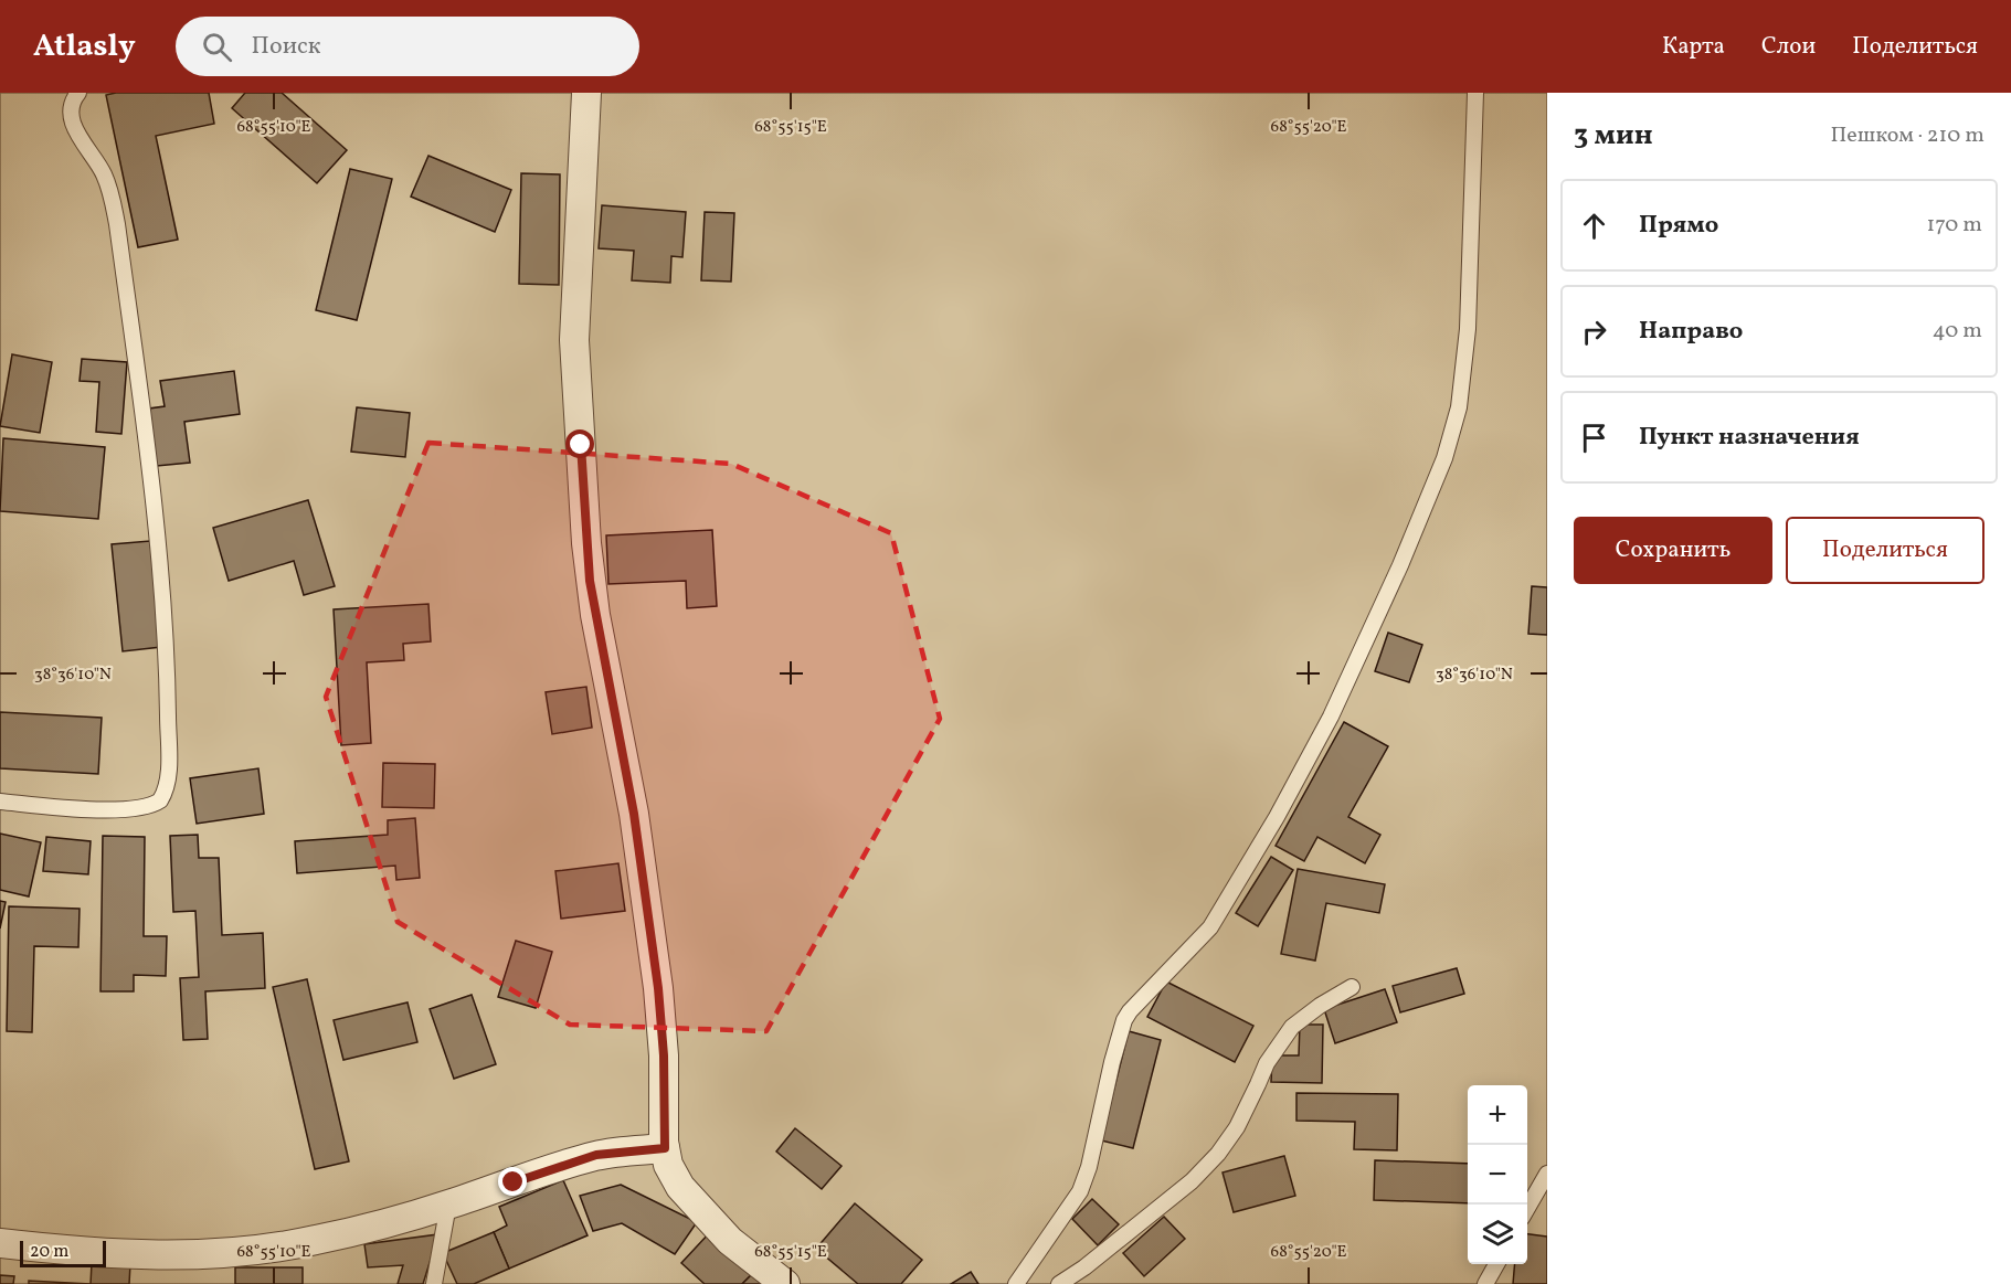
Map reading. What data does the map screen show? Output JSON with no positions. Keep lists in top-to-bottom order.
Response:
{
  "scale_bar": "20 m",
  "page": {
    "header": "Atlasly",
    "search": "Поиск",
    "nav": ["Карта", "Слои", "Поделиться"],
    "heading": ["3 мин", "Пешком · 210 m"],
    "list": [
      ["Прямо", "170 m"],
      ["Направо", "40 m"],
      "Пункт назначения"
    ],
    "buttons": ["Сохранить", "Поделиться"],
    "map_buttons": ["+", "−"],
    "scale": "20 m"
  },
  "coordinates": [
    "68°55'10\"E",
    "68°55'15\"E",
    "68°55'20\"E",
    "38°36'10\"N"
  ]
}
